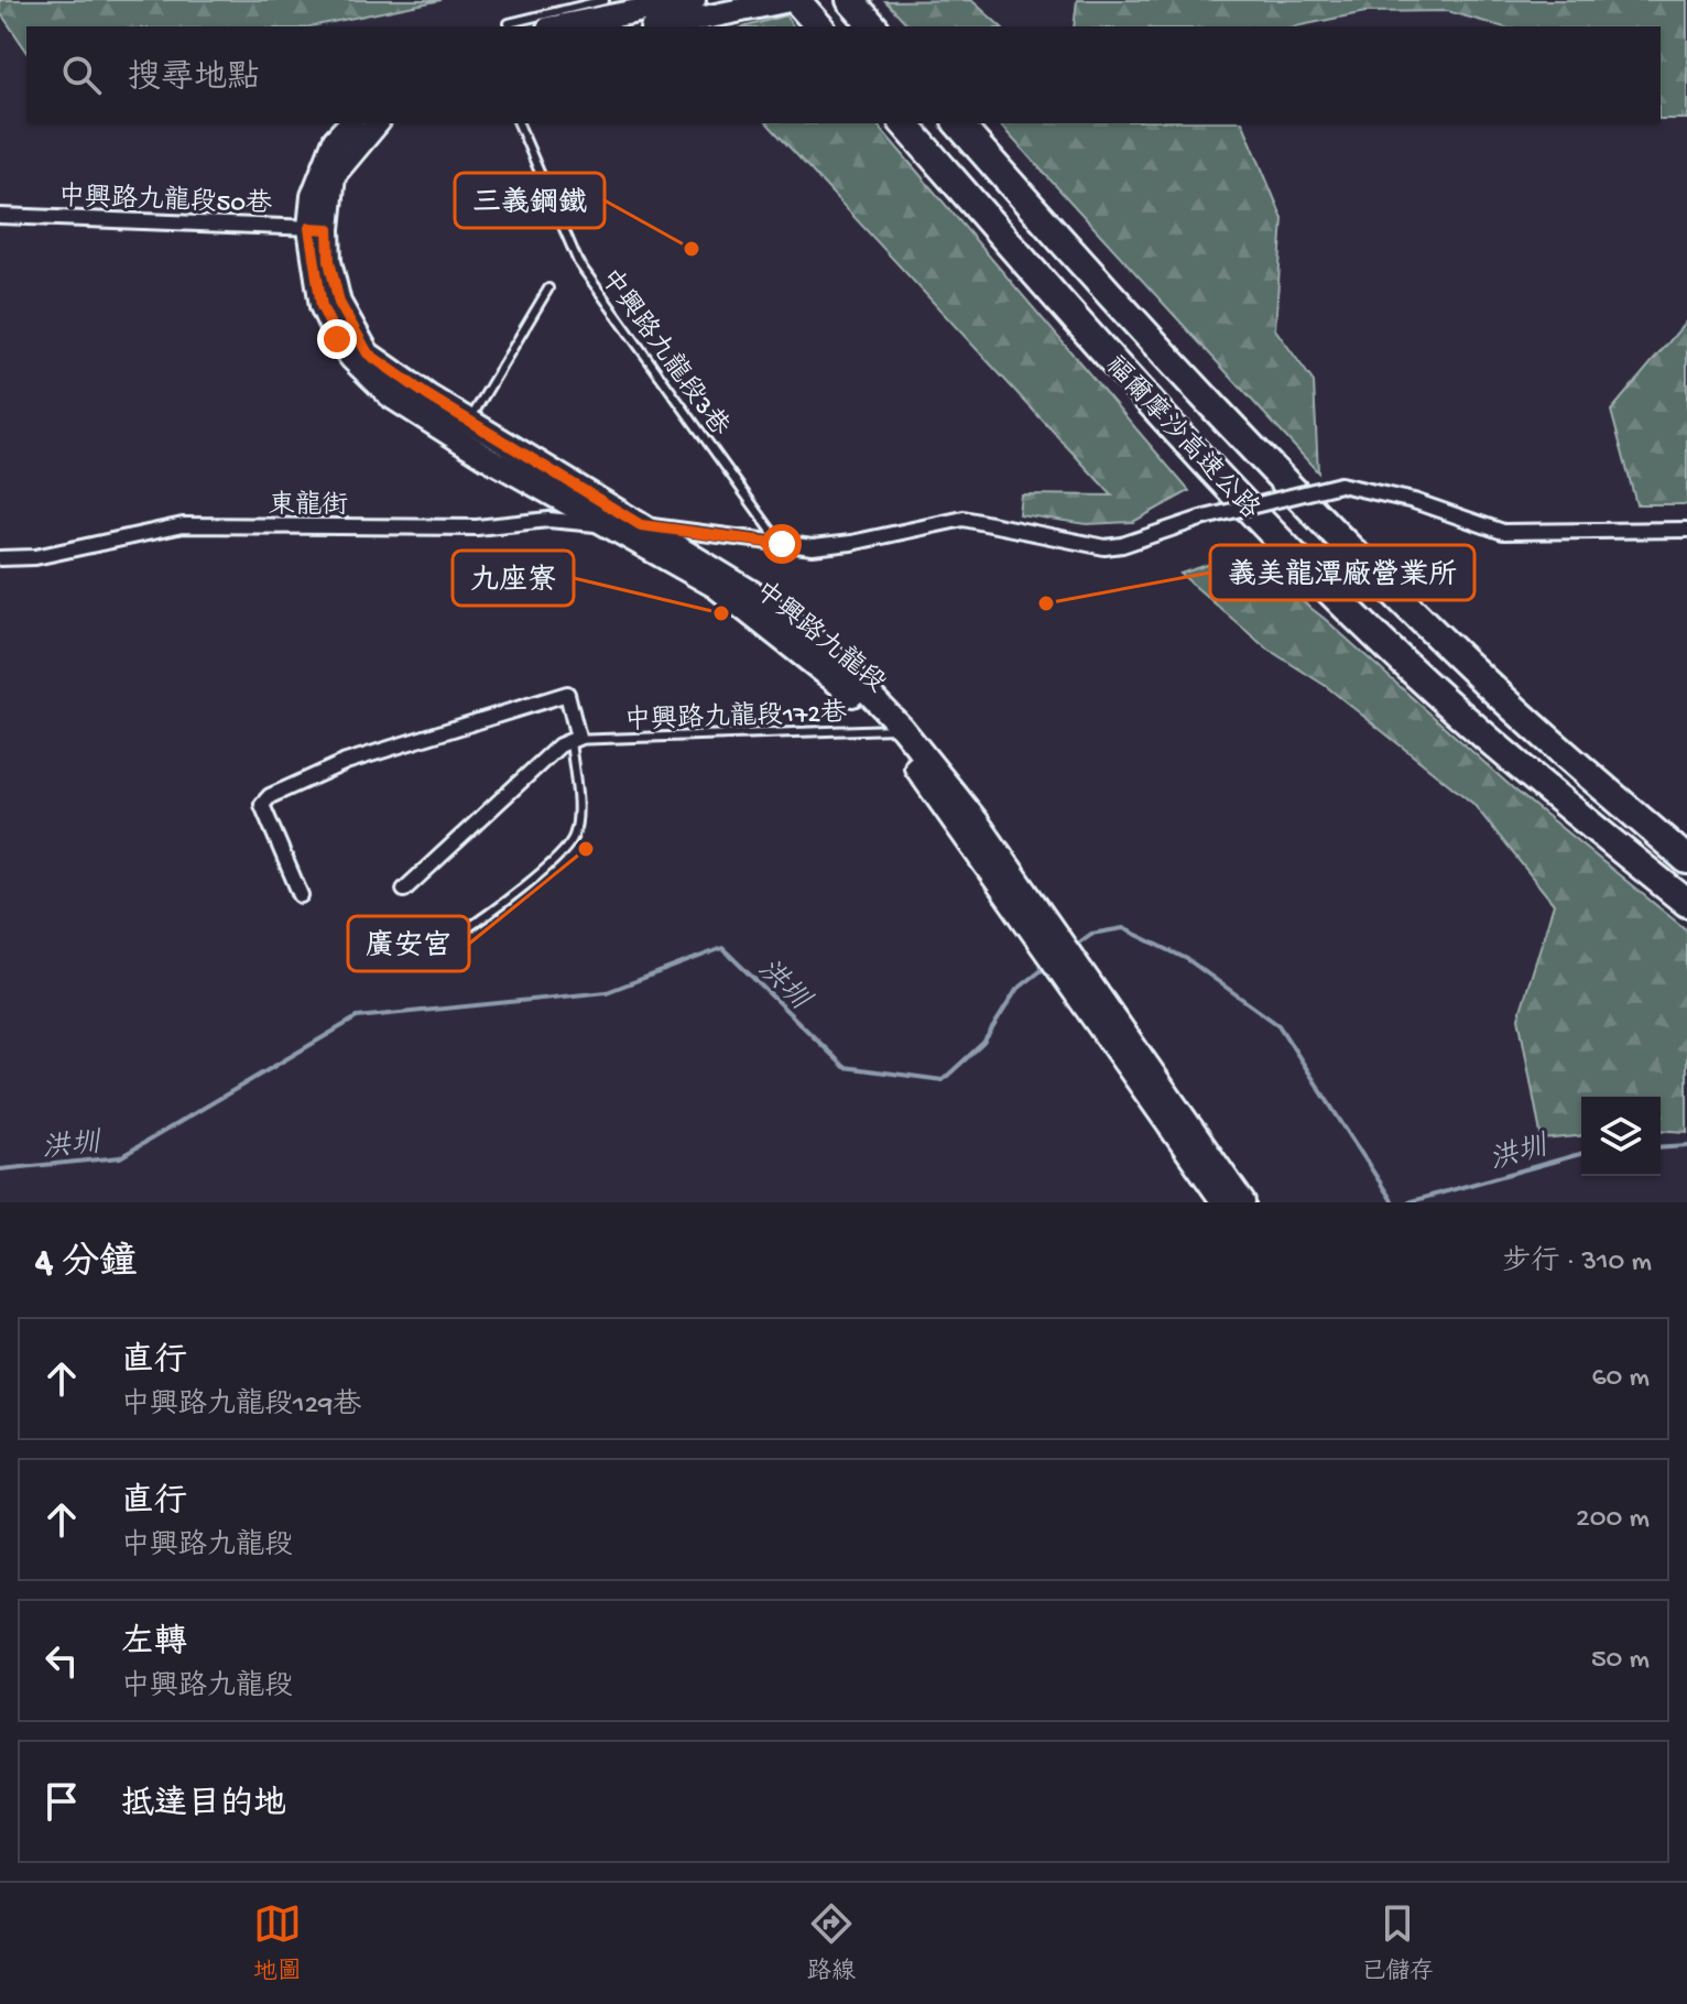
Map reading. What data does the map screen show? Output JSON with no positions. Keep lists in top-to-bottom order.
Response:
{
  "streets": {
    "highway": ["福爾摩沙高速公路"],
    "main road": ["中興路九龍段"],
    "street": ["中興路九龍段50巷", "東龍街"],
    "lane": ["中興路九龍段3巷", "中興路九龍段172巷"]
  },
  "crossings": [
    ["中興路九龍段50巷", "中興路九龍段"],
    ["中興路九龍段3巷", "東龍街"],
    ["東龍街", "中興路九龍段"],
    ["中興路九龍段", "中興路九龍段172巷"]
  ],
  "water": ["洪圳"],
  "places": [
    "三義鋼鐵",
    "義美龍潭廠營業所",
    "九座寮",
    "廣安宮"
  ],
  "page": {
    "search": "搜尋地點",
    "heading": ["4 分鐘", "步行 · 310 m"],
    "list": [
      ["直行", "中興路九龍段129巷", "60 m"],
      ["直行", "中興路九龍段", "200 m"],
      ["左轉", "中興路九龍段", "50 m"],
      "抵達目的地"
    ],
    "nav": ["地圖", "路線", "已儲存"]
  }
}
